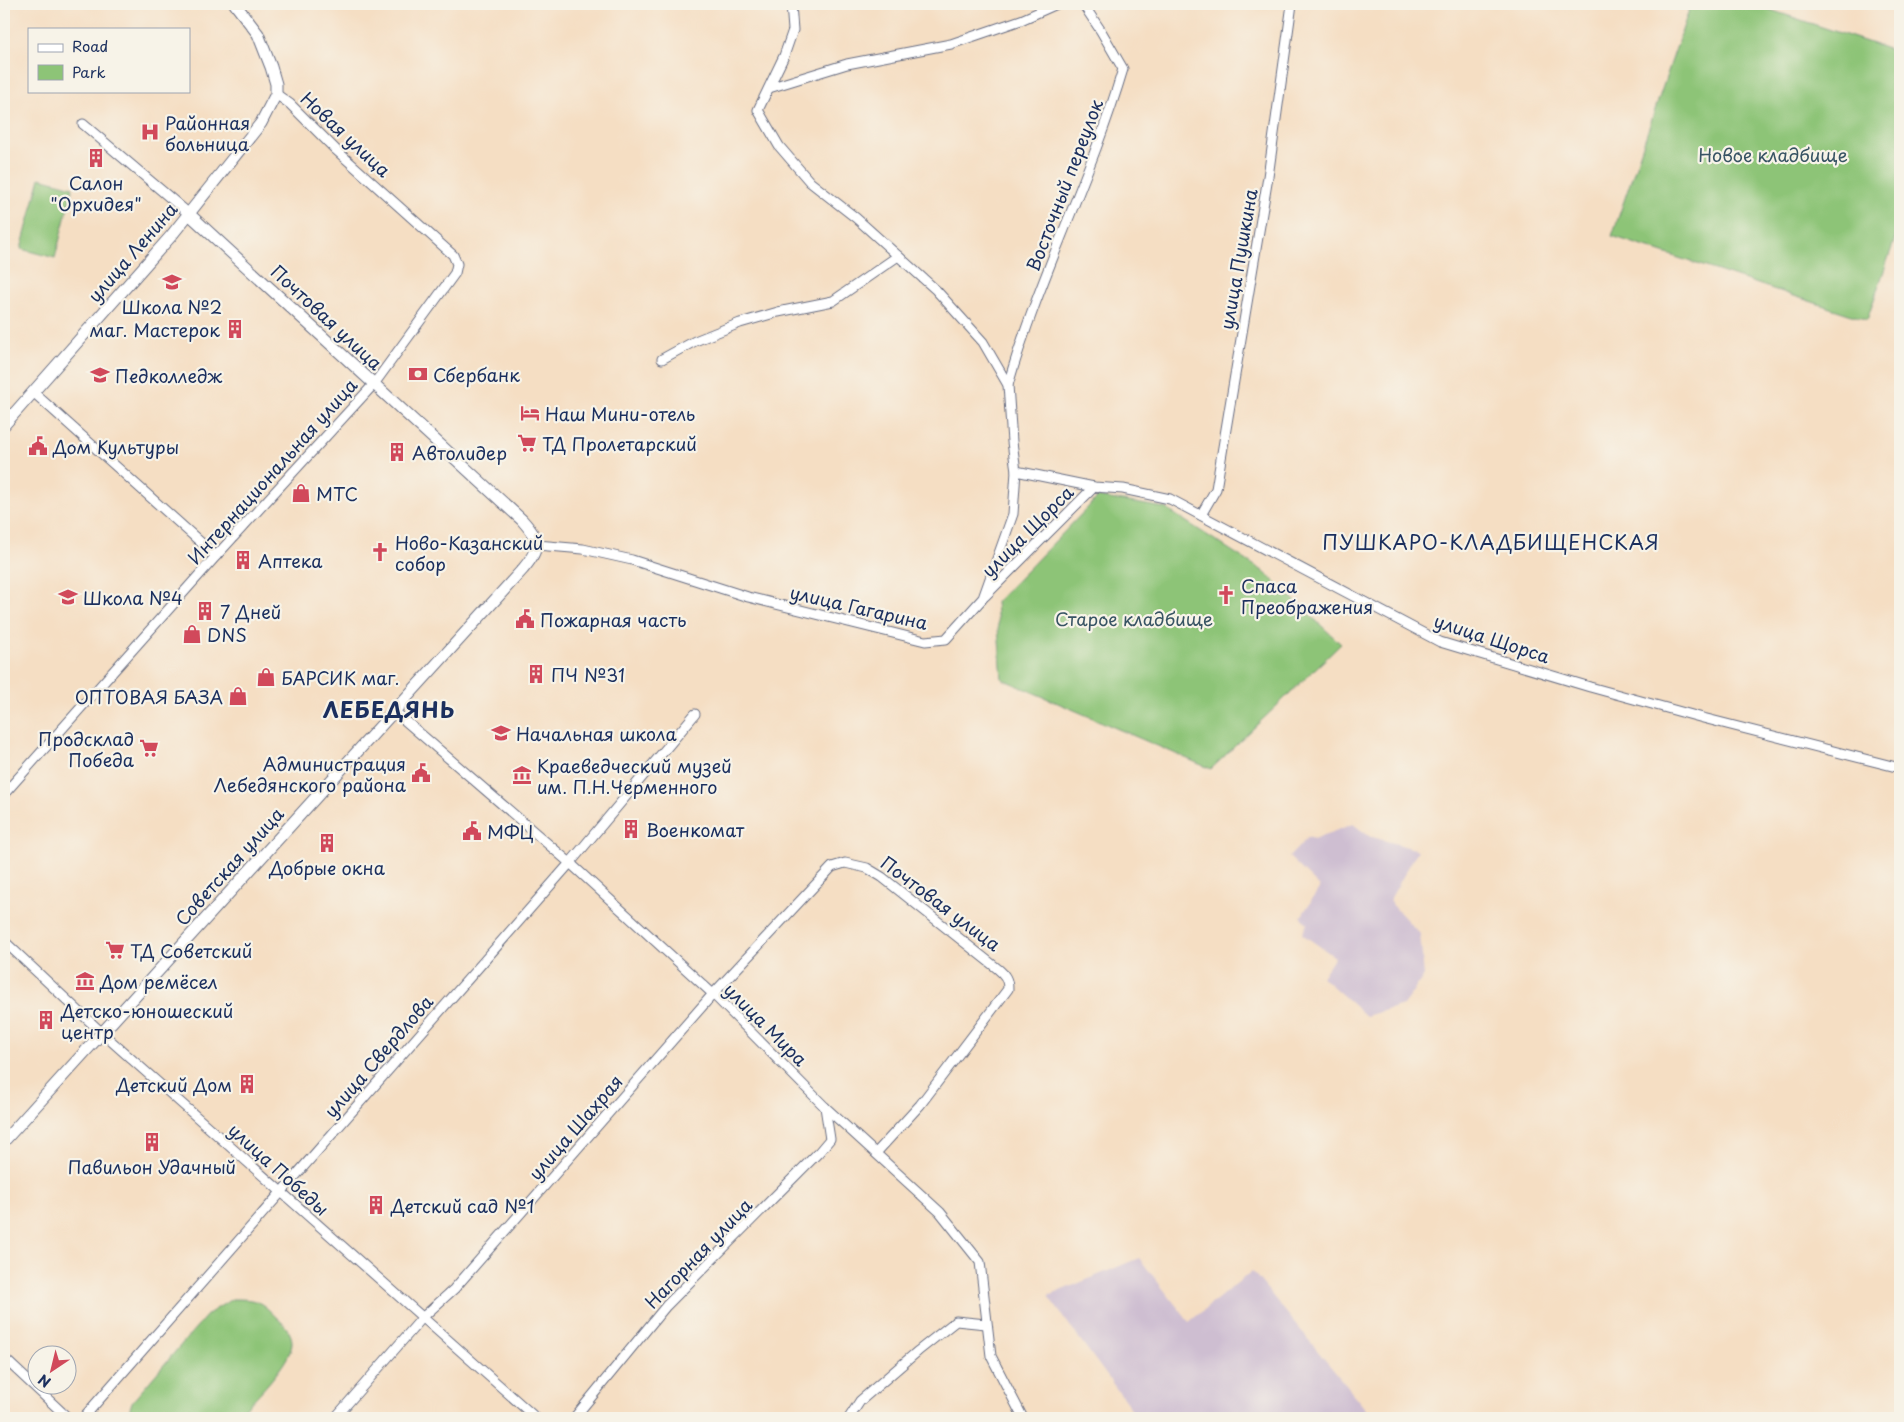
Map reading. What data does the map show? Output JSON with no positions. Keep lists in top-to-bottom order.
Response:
{
  "streets": {
    "main road": [
      "Новая улица",
      "улица Ленина",
      "Почтовая улица",
      "Советская улица"
    ],
    "street": [
      "Восточный переулок",
      "улица Пушкина",
      "Интернациональная улица",
      "улица Щорса",
      "улица Гагарина",
      "улица Мира",
      "улица Свердлова",
      "улица Шахрая",
      "улица Победы",
      "Нагорная улица"
    ]
  },
  "crossings": [
    ["Новая улица", "улица Ленина"],
    ["Новая улица", "Интернациональная улица"],
    ["Восточный переулок", "улица Гагарина"],
    ["улица Ленина", "Почтовая улица"],
    ["улица Пушкина", "улица Щорса"],
    ["Почтовая улица", "Интернациональная улица"],
    ["Почтовая улица", "улица Гагарина"],
    ["Почтовая улица", "Советская улица"],
    ["Почтовая улица", "улица Мира"],
    ["Почтовая улица", "улица Шахрая"],
    ["улица Щорса", "улица Гагарина"],
    ["улица Гагарина", "Советская улица"],
    ["Советская улица", "улица Мира"],
    ["Советская улица", "улица Победы"],
    ["улица Мира", "улица Свердлова"],
    ["улица Мира", "улица Шахрая"],
    ["улица Мира", "Нагорная улица"],
    ["улица Свердлова", "улица Победы"],
    ["улица Шахрая", "улица Победы"]
  ],
  "districts": ["ПУШКАРО-КЛАДБИЩЕНСКАЯ", "ЛЕБЕДЯНЬ"],
  "parks": ["Новое кладбище", "Старое кладбище"],
  "places": {
    "hospital": ["Районная больница"],
    "building": [
      "Салон \"Орхидея\"",
      "маг. Мастерок",
      "Автолидер",
      "Аптека",
      "7 Дней",
      "ПЧ №31",
      "Военкомат",
      "Добрые окна",
      "Детско-юношеский центр",
      "Детский Дом",
      "Павильон Удачный",
      "Детский сад №1"
    ],
    "school or university": [
      "Школа №2",
      "Педколледж",
      "Школа №4",
      "Начальная школа"
    ],
    "bank": ["Сбербанк"],
    "hotel": ["Наш Мини-отель"],
    "supermarket": ["ТД Пролетарский", "Продсклад Победа", "ТД Советский"],
    "public building": [
      "Дом Культуры",
      "Пожарная часть",
      "Администрация Лебедянского района",
      "МФЦ"
    ],
    "shop": [
      "МТС",
      "DNS",
      "БАРСИК маг.",
      "ОПТОВАЯ БАЗА"
    ],
    "church": ["Ново-Казанский собор", "Спаса Преображения"],
    "museum": ["Краеведческий музей им. П.Н.Черменного", "Дом ремёсел"]
  },
  "legend": ["Road", "Park"],
  "north": "bottom left"
}
